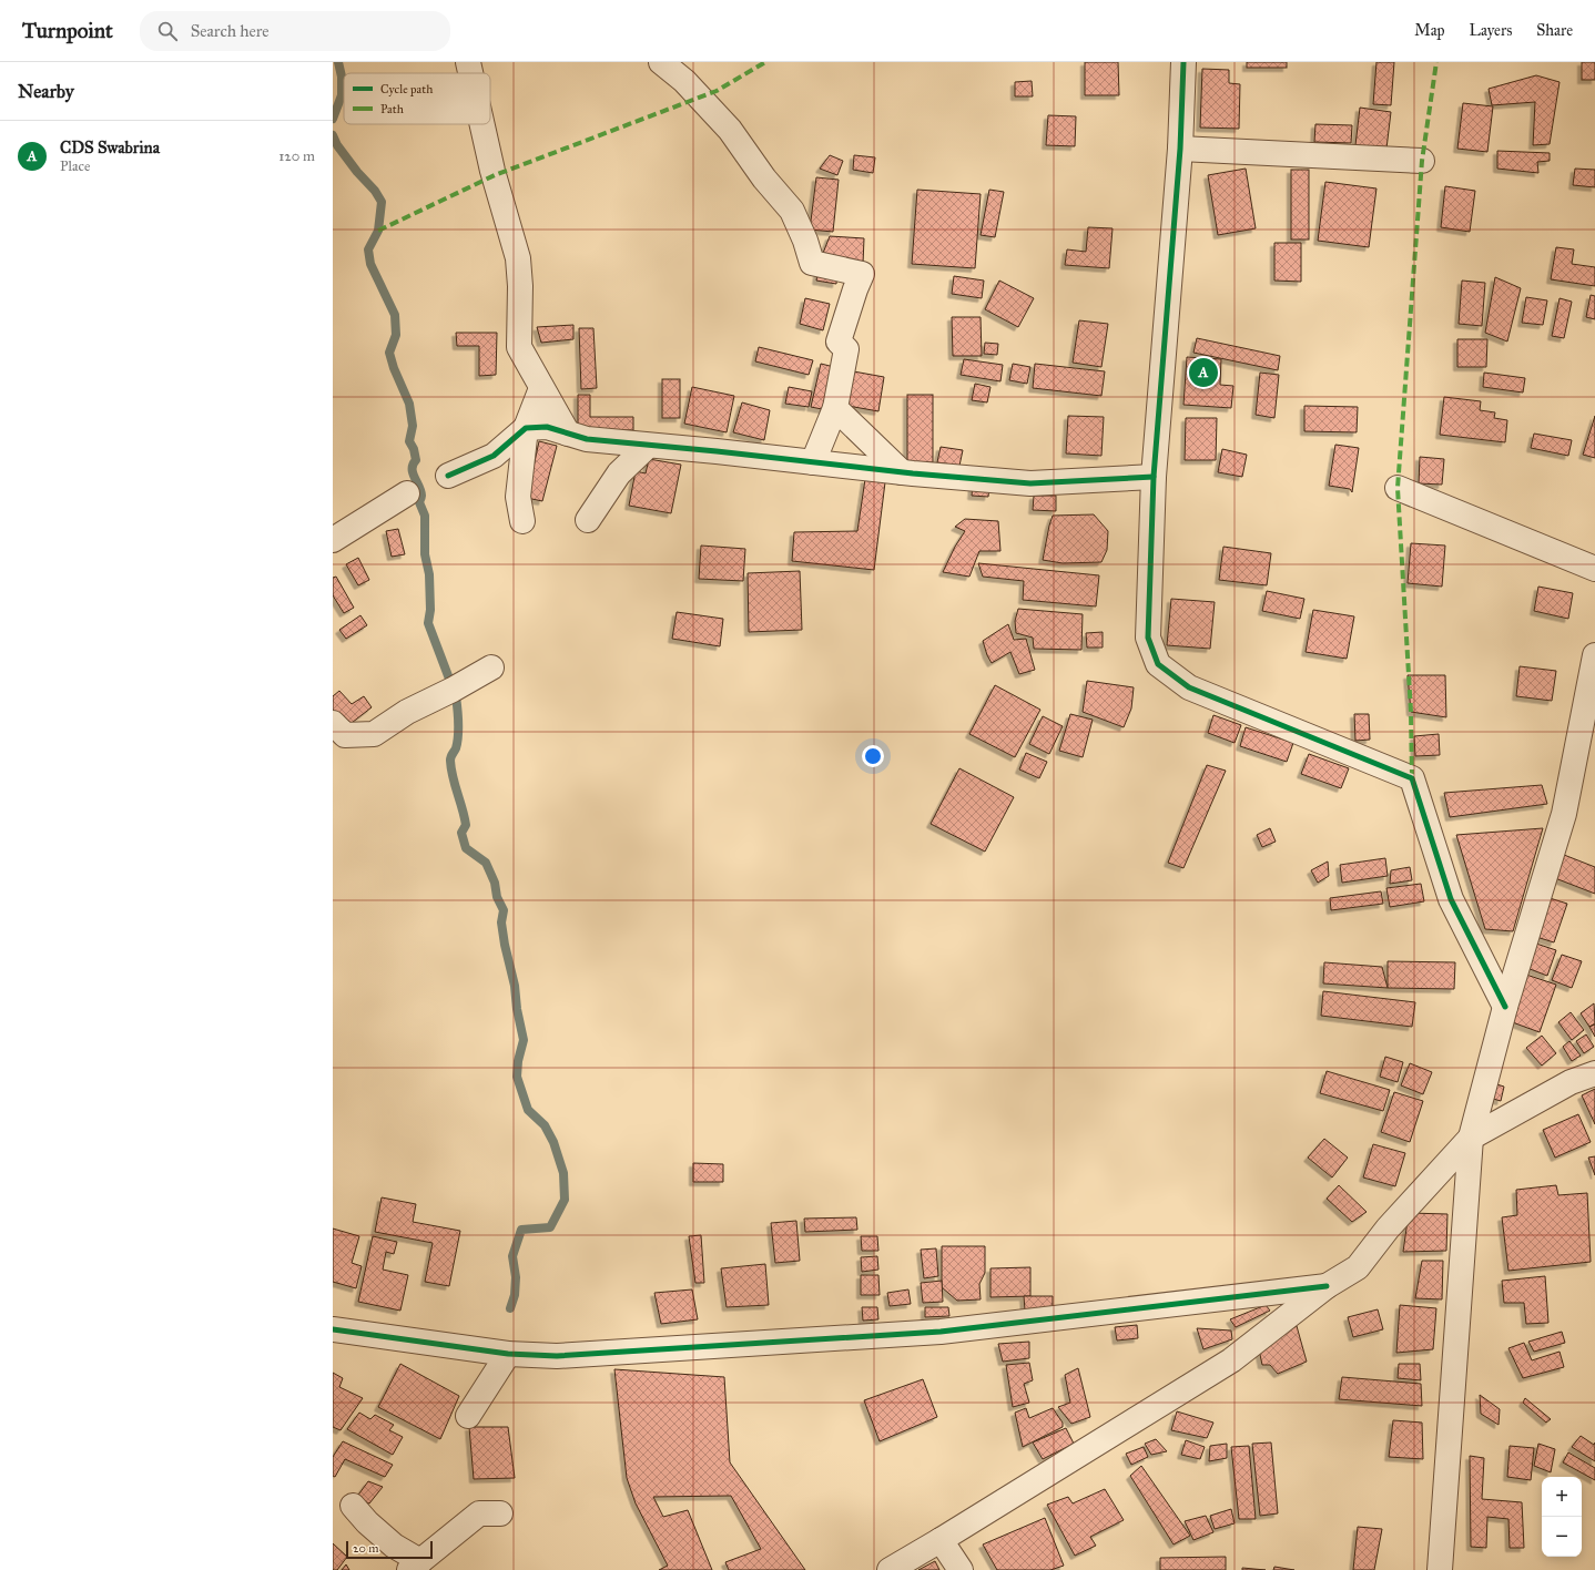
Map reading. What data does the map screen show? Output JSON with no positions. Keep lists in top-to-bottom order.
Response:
{
  "legend": ["Cycle path", "Path"],
  "scale_bar": "20 m",
  "page": {
    "header": "Turnpoint",
    "search": "Search here",
    "nav": ["Map", "Layers", "Share"],
    "heading": "Nearby",
    "list": [
      {
        "mark": "A",
        "name": "CDS Swabrina",
        "note": "Place",
        "value": "120 m"
      }
    ],
    "pins": "A",
    "map_buttons": ["+", "−"],
    "scale": "20 m"
  }
}
